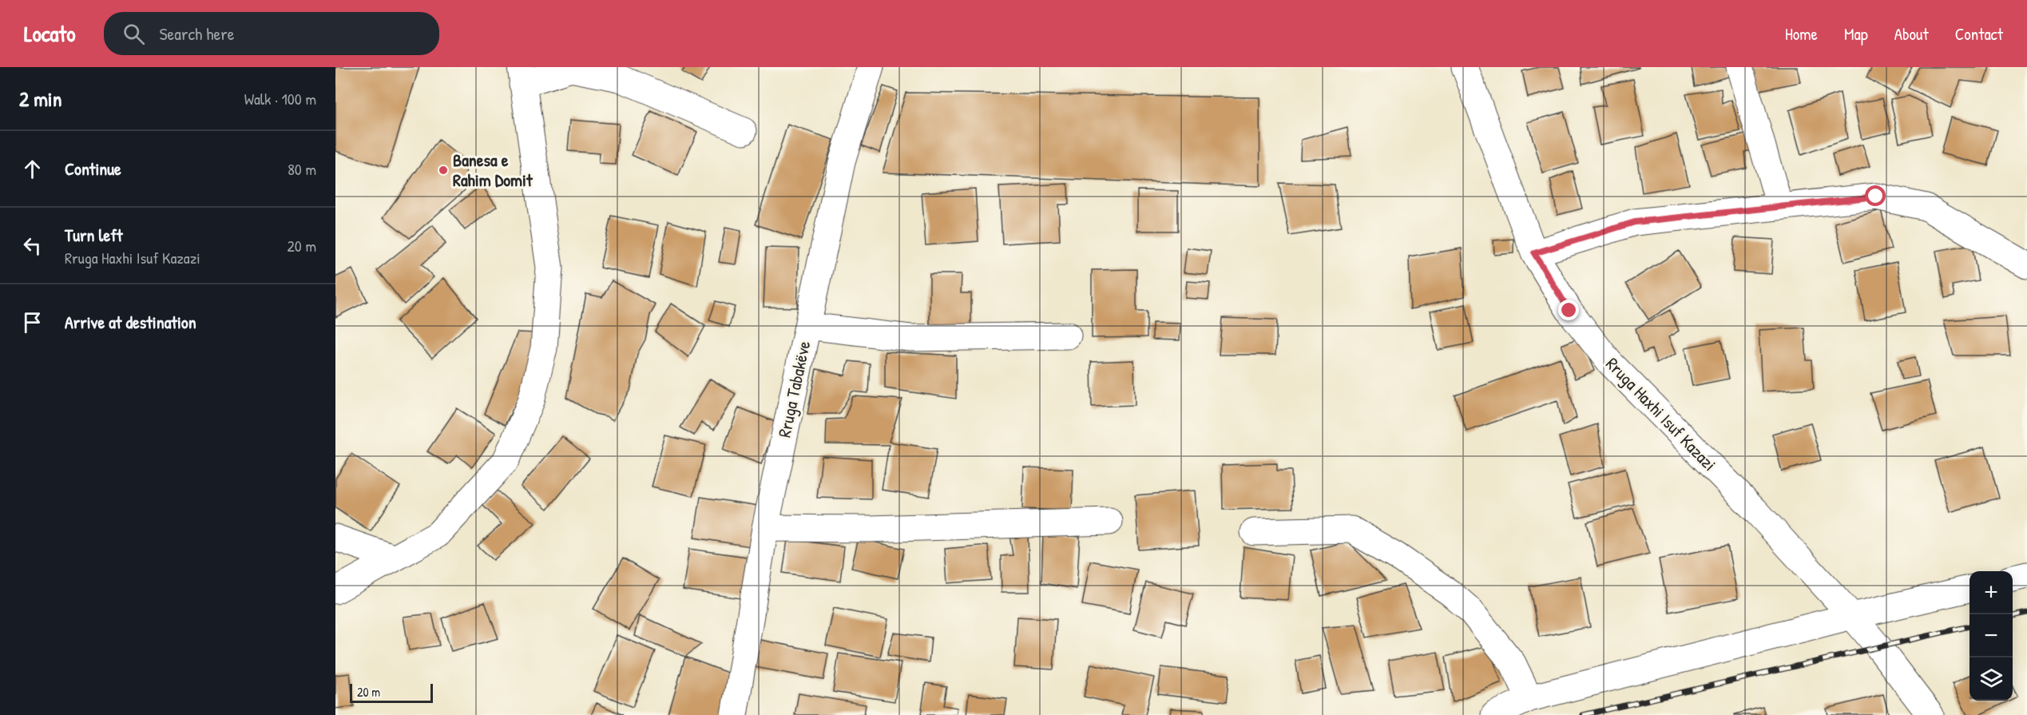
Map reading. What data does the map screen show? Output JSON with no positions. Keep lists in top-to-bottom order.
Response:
{
  "streets": {
    "street": ["Rruga Tabakëve", "Rruga Haxhi Isuf Kazazi"]
  },
  "places": ["Banesa e Rahim Domit"],
  "scale_bar": "20 m",
  "page": {
    "header": "Locato",
    "search": "Search here",
    "nav": [
      "Home",
      "Map",
      "About",
      "Contact"
    ],
    "heading": ["2 min", "Walk · 100 m"],
    "list": [
      ["Continue", "80 m"],
      ["Turn left", "Rruga Haxhi Isuf Kazazi", "20 m"],
      "Arrive at destination"
    ],
    "map_buttons": ["+", "−"],
    "scale": "20 m"
  }
}
